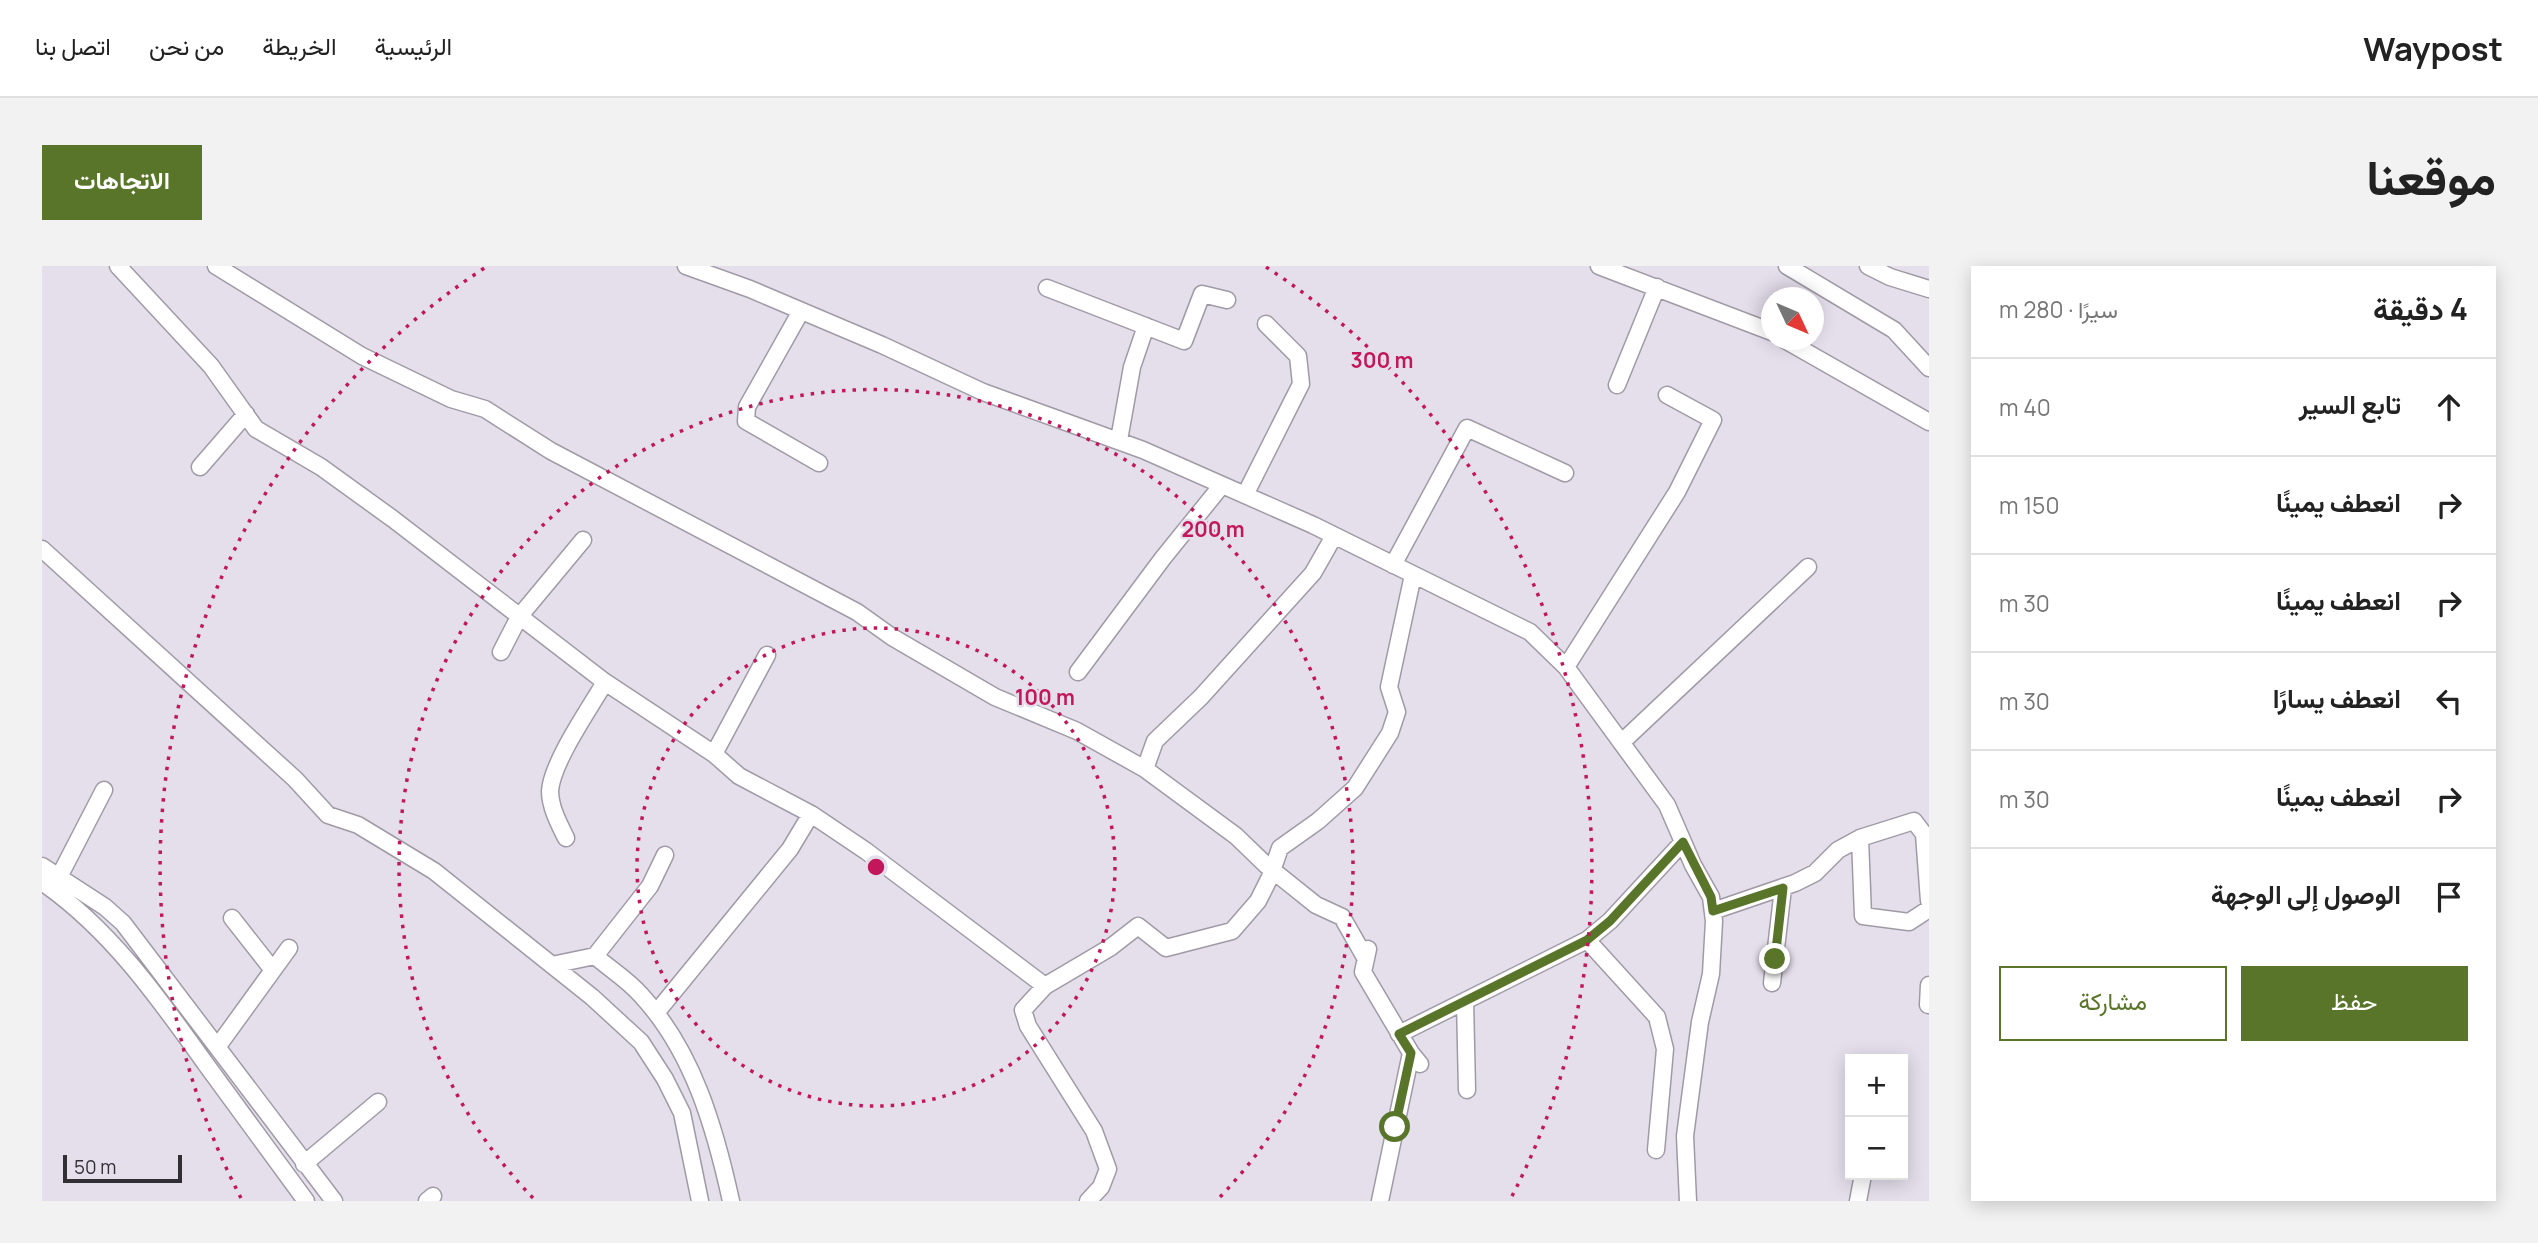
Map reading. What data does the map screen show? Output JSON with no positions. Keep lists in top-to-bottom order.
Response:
{
  "scale_bar": "50 m",
  "north": "bottom right",
  "page": {
    "header": "Waypost",
    "nav": [
      "الرئيسية",
      "الخريطة",
      "من نحن",
      "اتصل بنا"
    ],
    "title": "موقعنا",
    "buttons": [
      "الاتجاهات",
      ["حفظ", "مشاركة"]
    ],
    "heading": ["4 دقيقة", "سيرًا · 280 m"],
    "list": [
      ["تابع السير", "40 m"],
      ["انعطف يمينًا", "150 m"],
      ["انعطف يمينًا", "30 m"],
      ["انعطف يسارًا", "30 m"],
      ["انعطف يمينًا", "30 m"],
      "الوصول إلى الوجهة"
    ],
    "map_buttons": ["+", "−"],
    "scale": "50 m"
  },
  "rings": ["300 m", "200 m", "100 m"]
}
